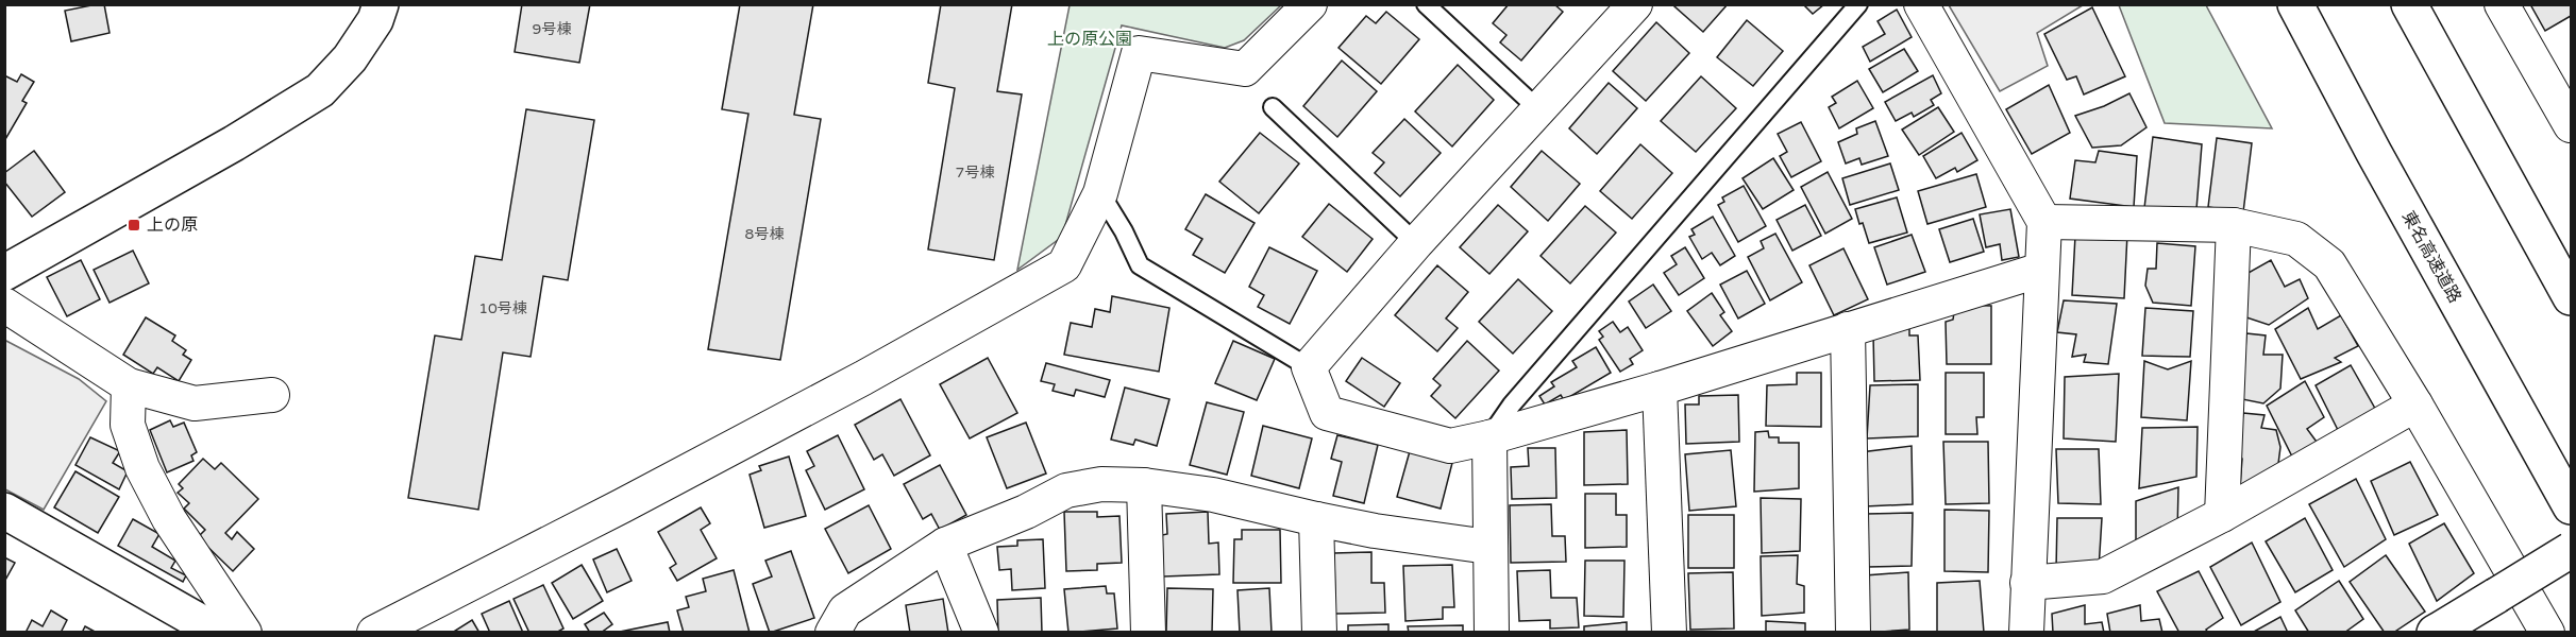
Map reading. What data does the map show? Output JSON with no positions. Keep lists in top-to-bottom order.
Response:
{
  "streets": {
    "main road": ["東名高速道路"]
  },
  "parks": ["上の原公園"],
  "places": {
    "transit": ["上の原"]
  },
  "house_numbers": [
    "9号棟",
    "7号棟",
    "8号棟",
    "10号棟"
  ]
}
